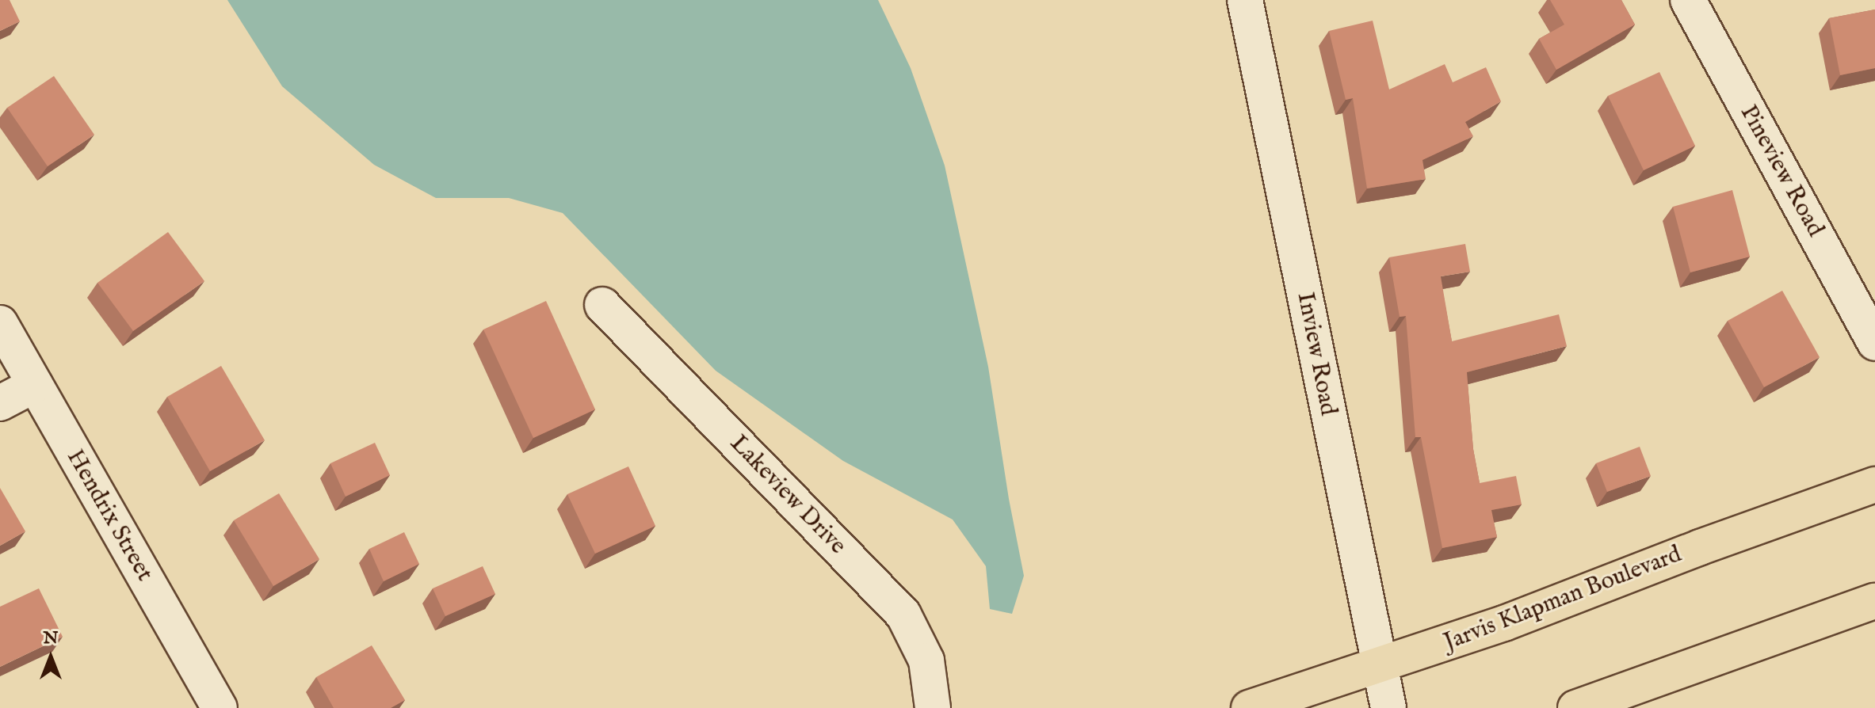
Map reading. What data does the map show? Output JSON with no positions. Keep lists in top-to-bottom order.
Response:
{
  "streets": {
    "highway": ["Jarvis Klapman Boulevard"],
    "street": [
      "Pineview Road",
      "Inview Road",
      "Lakeview Drive",
      "Hendrix Street"
    ]
  },
  "crossings": [
    ["Inview Road", "Jarvis Klapman Boulevard"]
  ],
  "north": "top"
}
